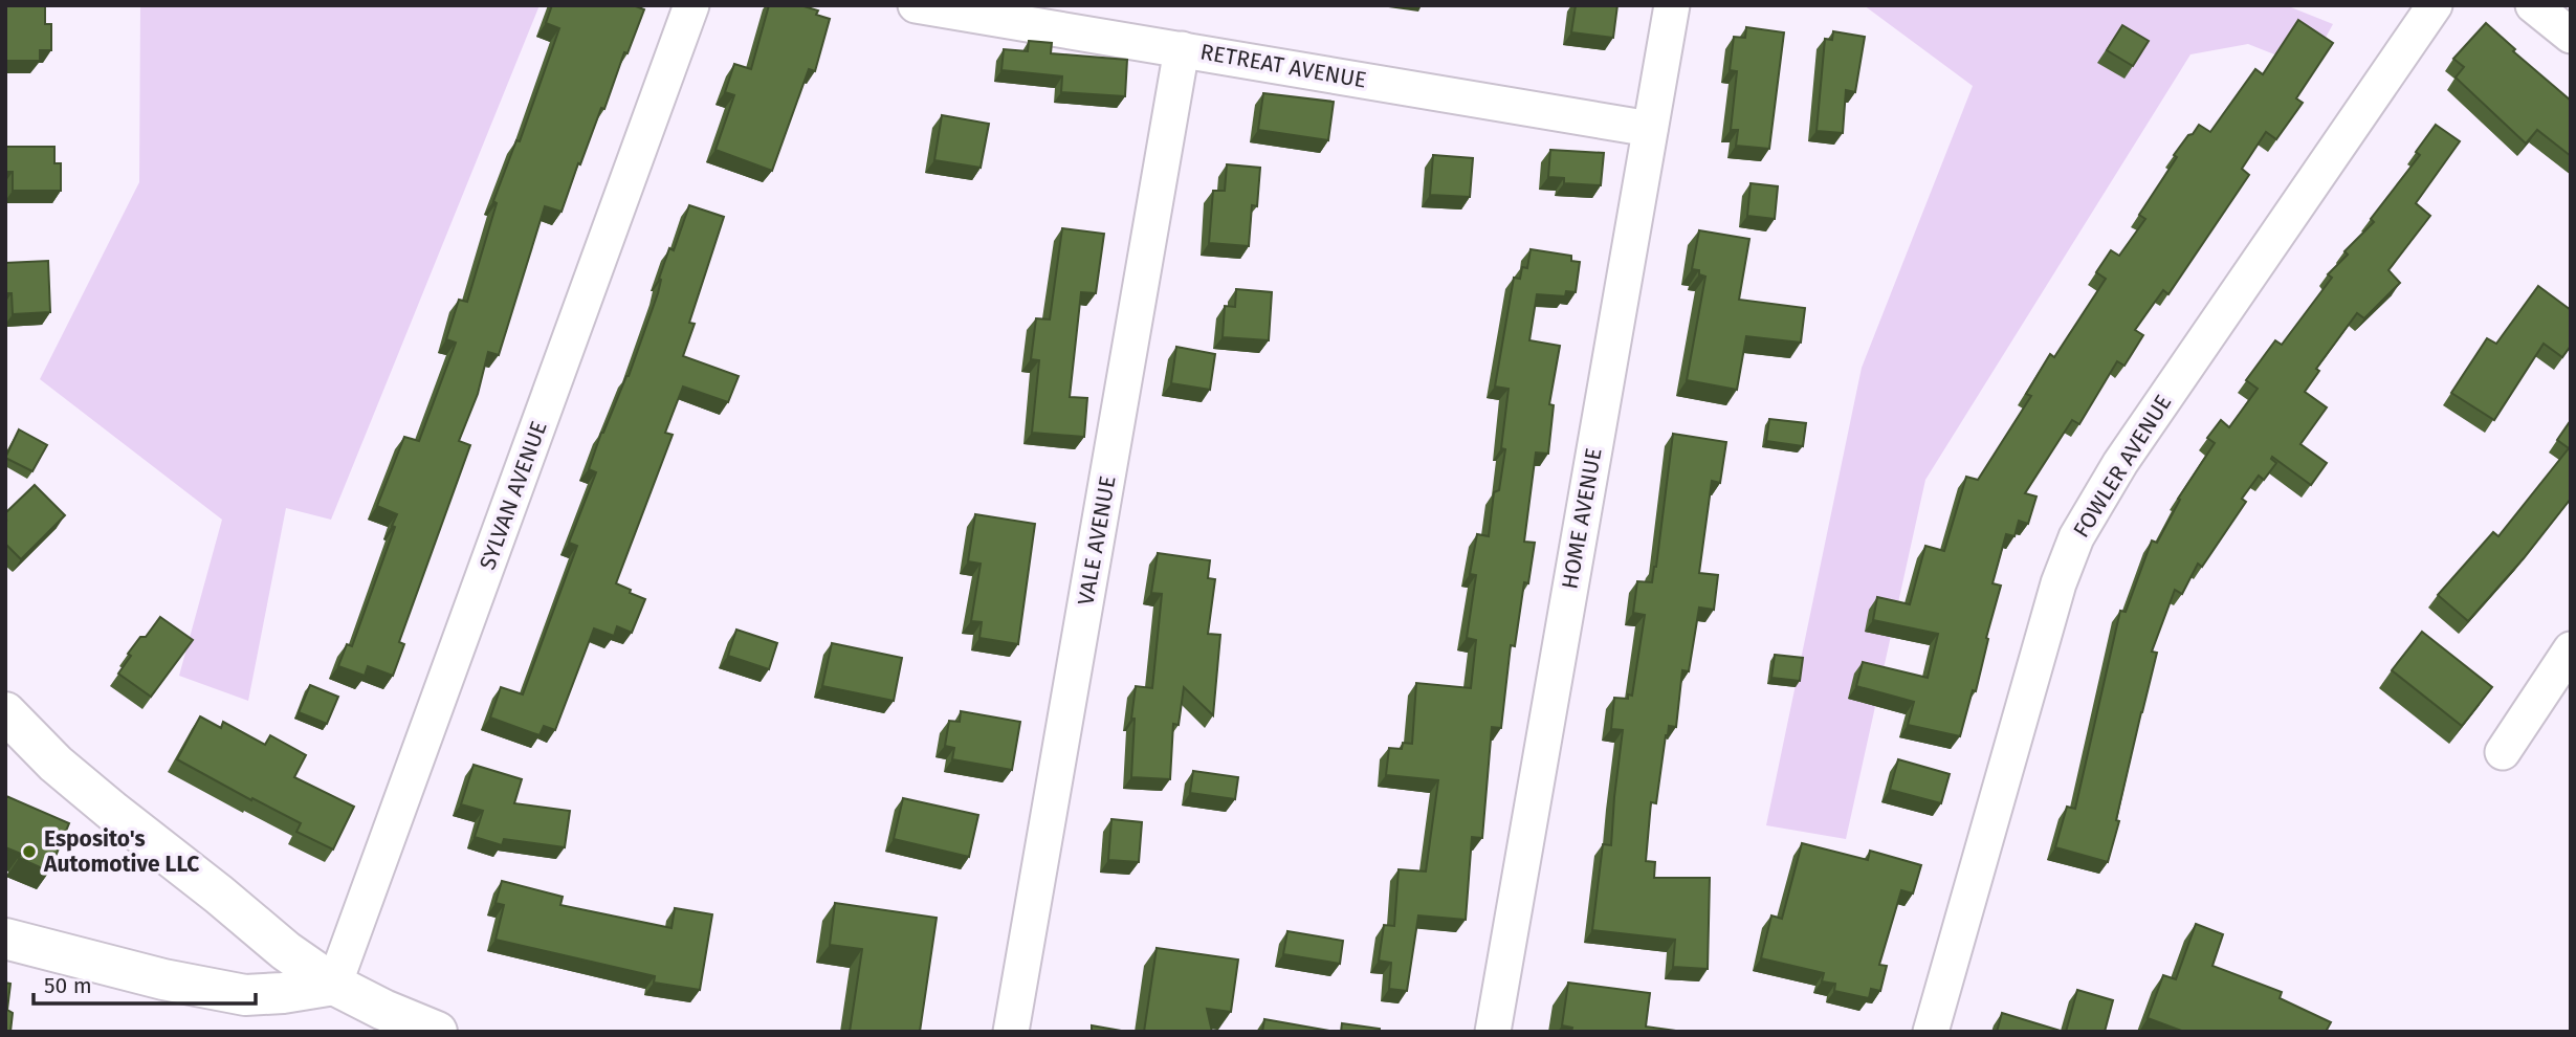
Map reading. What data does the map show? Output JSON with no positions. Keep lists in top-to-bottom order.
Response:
{
  "streets": {
    "street": [
      "RETREAT AVENUE",
      "FOWLER AVENUE",
      "SYLVAN AVENUE",
      "HOME AVENUE",
      "VALE AVENUE"
    ]
  },
  "crossings": [
    ["RETREAT AVENUE", "HOME AVENUE"],
    ["RETREAT AVENUE", "VALE AVENUE"]
  ],
  "places": ["Esposito's Automotive LLC"],
  "scale_bar": "50 m"
}
